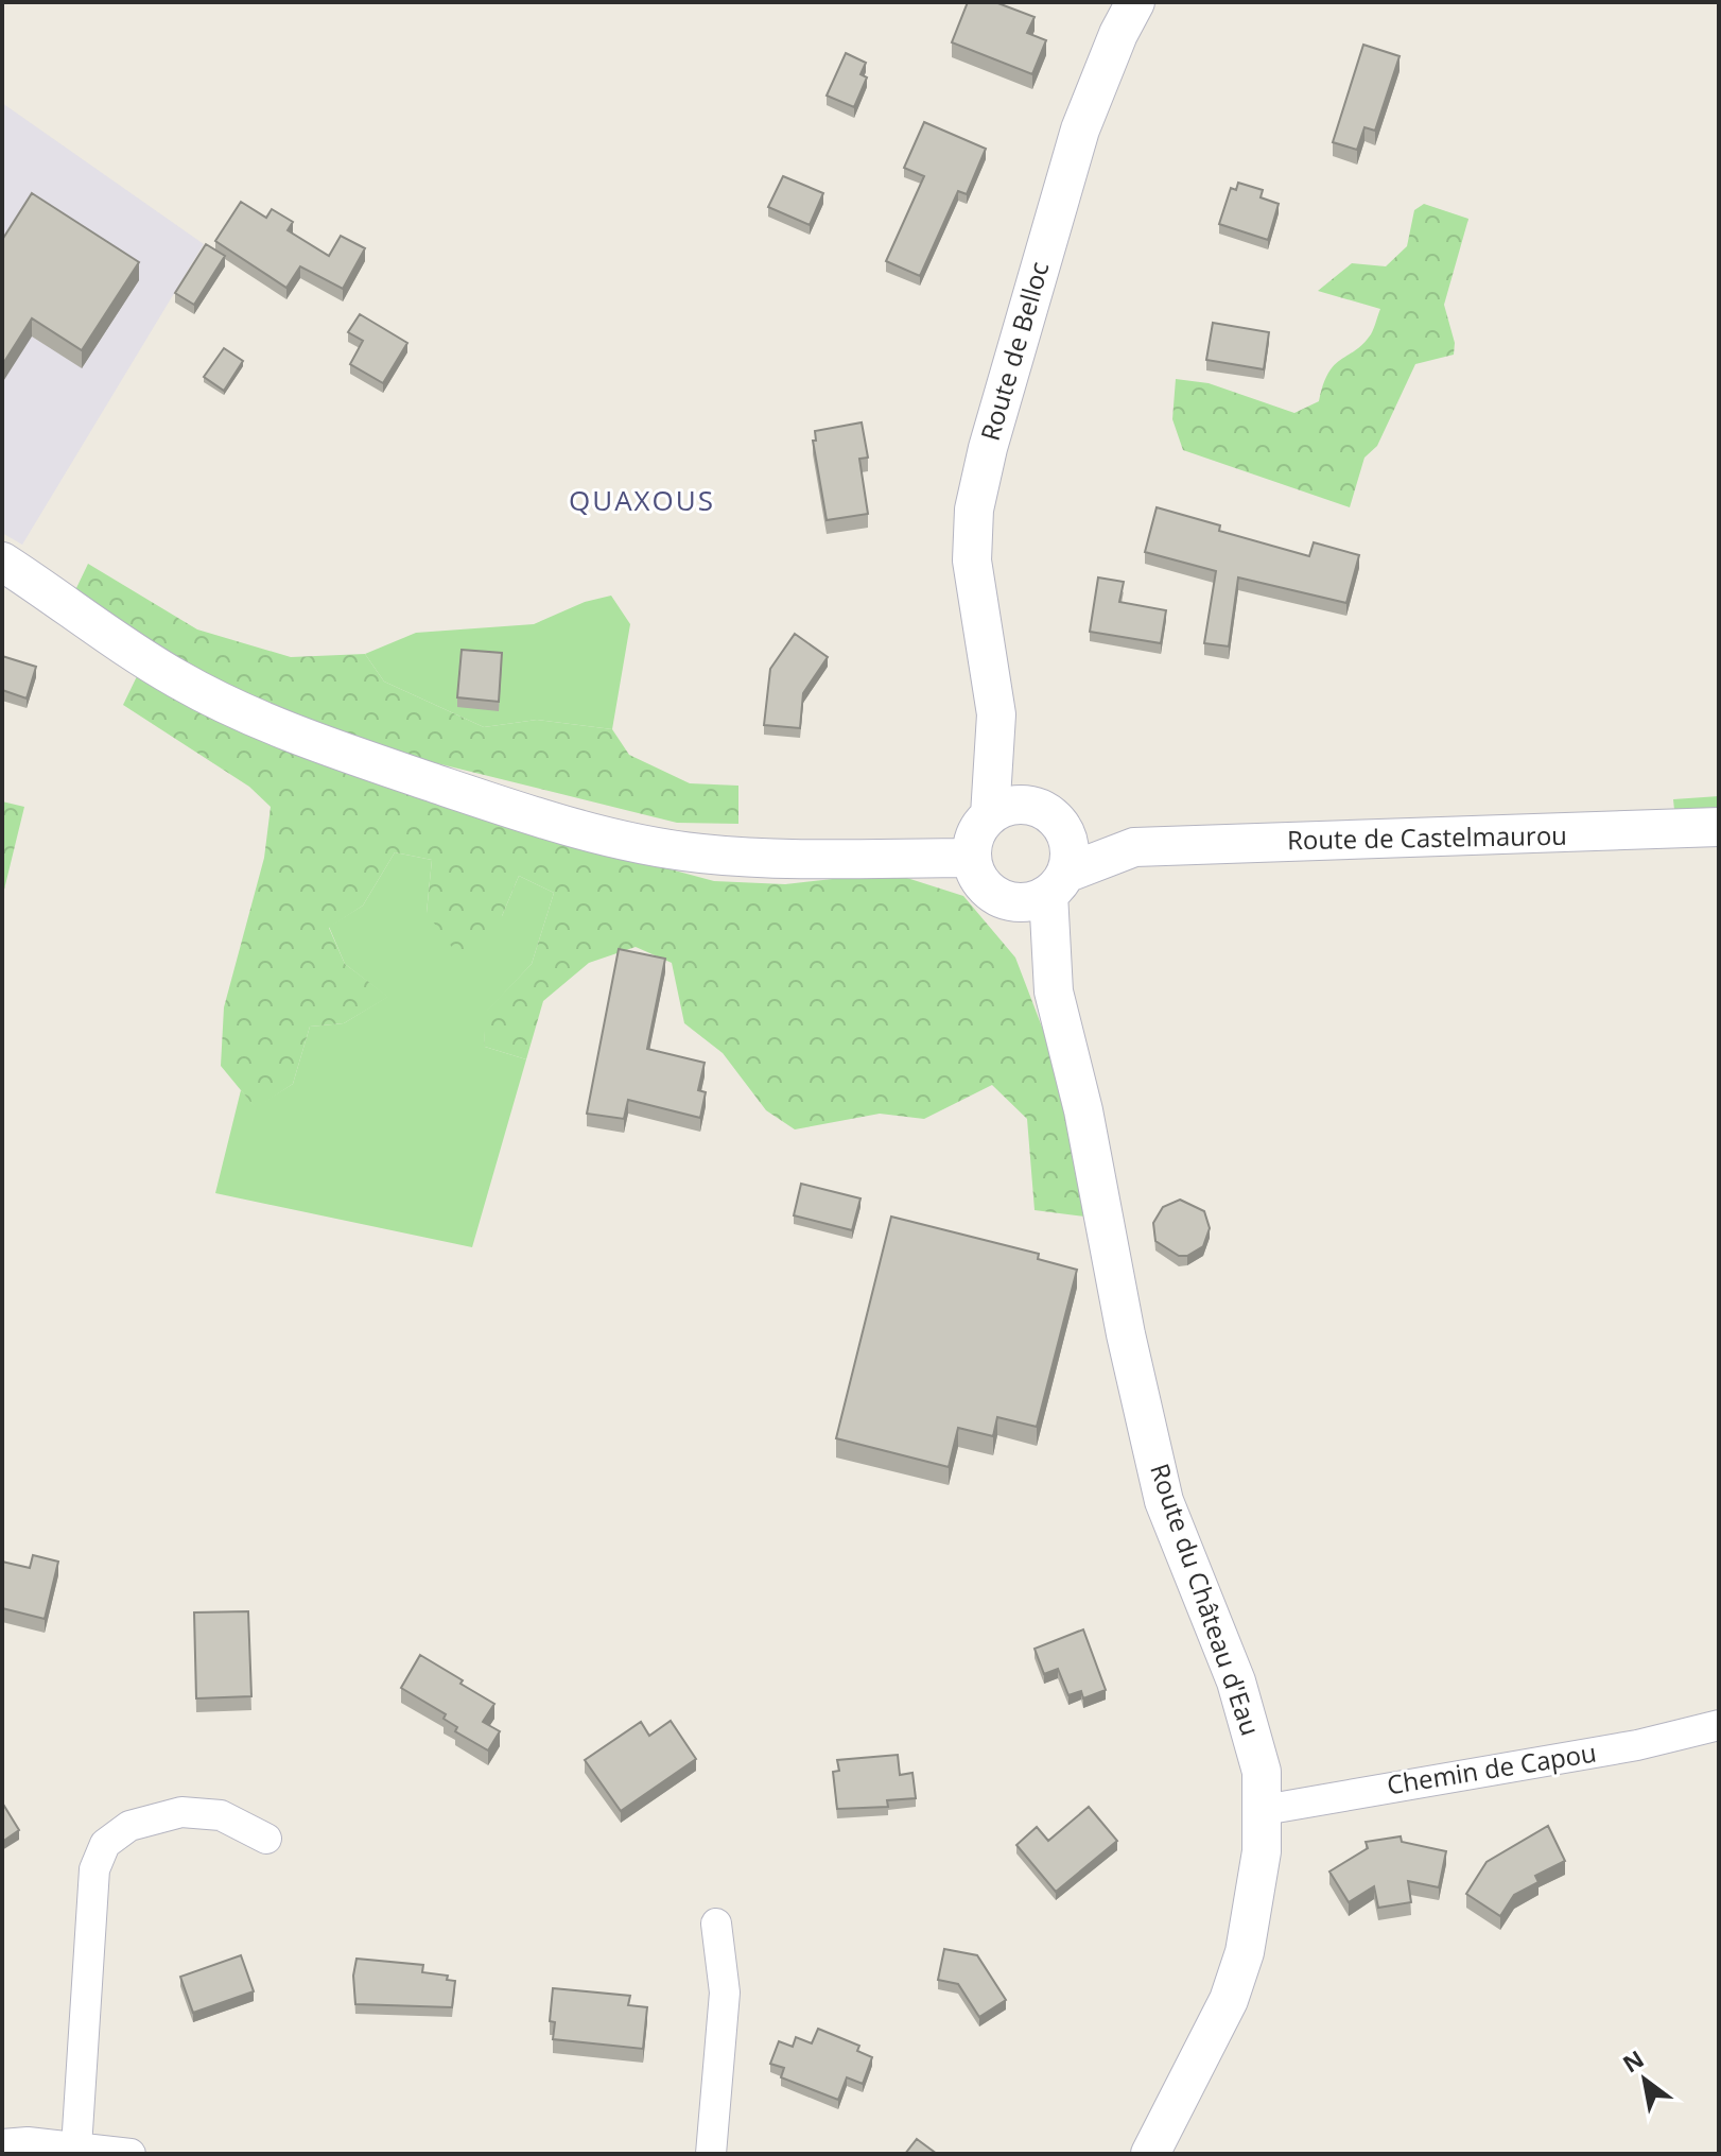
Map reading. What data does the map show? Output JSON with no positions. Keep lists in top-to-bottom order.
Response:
{
  "streets": {
    "street": [
      "Route de Belloc",
      "Route de Castelmaurou",
      "Route du Château d'Eau",
      "Chemin de Capou"
    ]
  },
  "crossings": [
    ["Route de Belloc", "Route de Castelmaurou"],
    ["Route de Belloc", "Route du Château d'Eau"],
    ["Route de Castelmaurou", "Route du Château d'Eau"],
    ["Route du Château d'Eau", "Chemin de Capou"]
  ],
  "districts": ["QUAXOUS"],
  "north": "top left"
}
